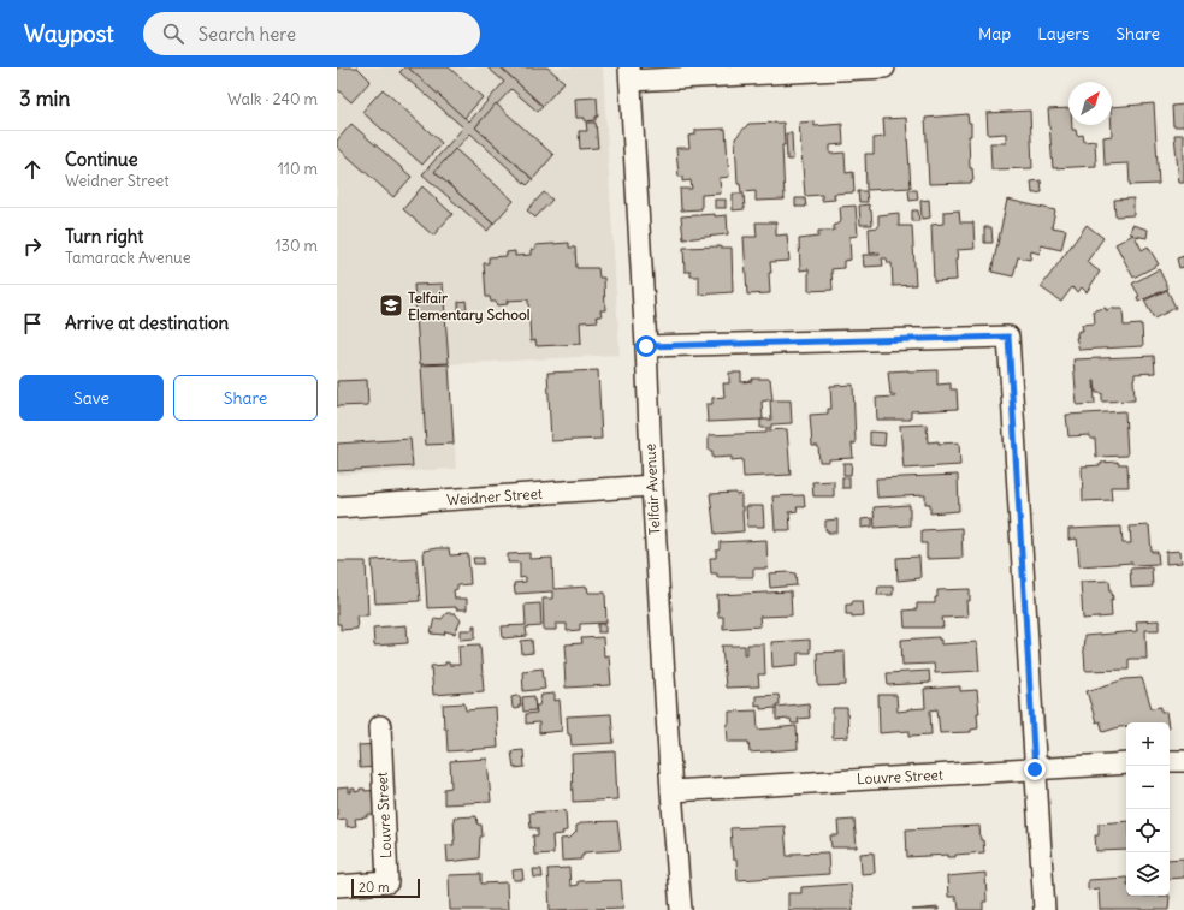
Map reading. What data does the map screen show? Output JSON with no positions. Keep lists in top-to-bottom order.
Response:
{
  "streets": {
    "street": ["Telfair Avenue", "Weidner Street", "Louvre Street"]
  },
  "crossings": [
    ["Telfair Avenue", "Weidner Street"],
    ["Telfair Avenue", "Louvre Street"]
  ],
  "places": {
    "school or university": ["Telfair Elementary School"]
  },
  "scale_bar": "20 m",
  "north": "top right",
  "page": {
    "header": "Waypost",
    "search": "Search here",
    "nav": ["Map", "Layers", "Share"],
    "heading": ["3 min", "Walk · 240 m"],
    "list": [
      ["Continue", "Weidner Street", "110 m"],
      ["Turn right", "Tamarack Avenue", "130 m"],
      "Arrive at destination"
    ],
    "buttons": ["Save", "Share"],
    "map_buttons": ["+", "−"],
    "scale": "20 m"
  }
}
